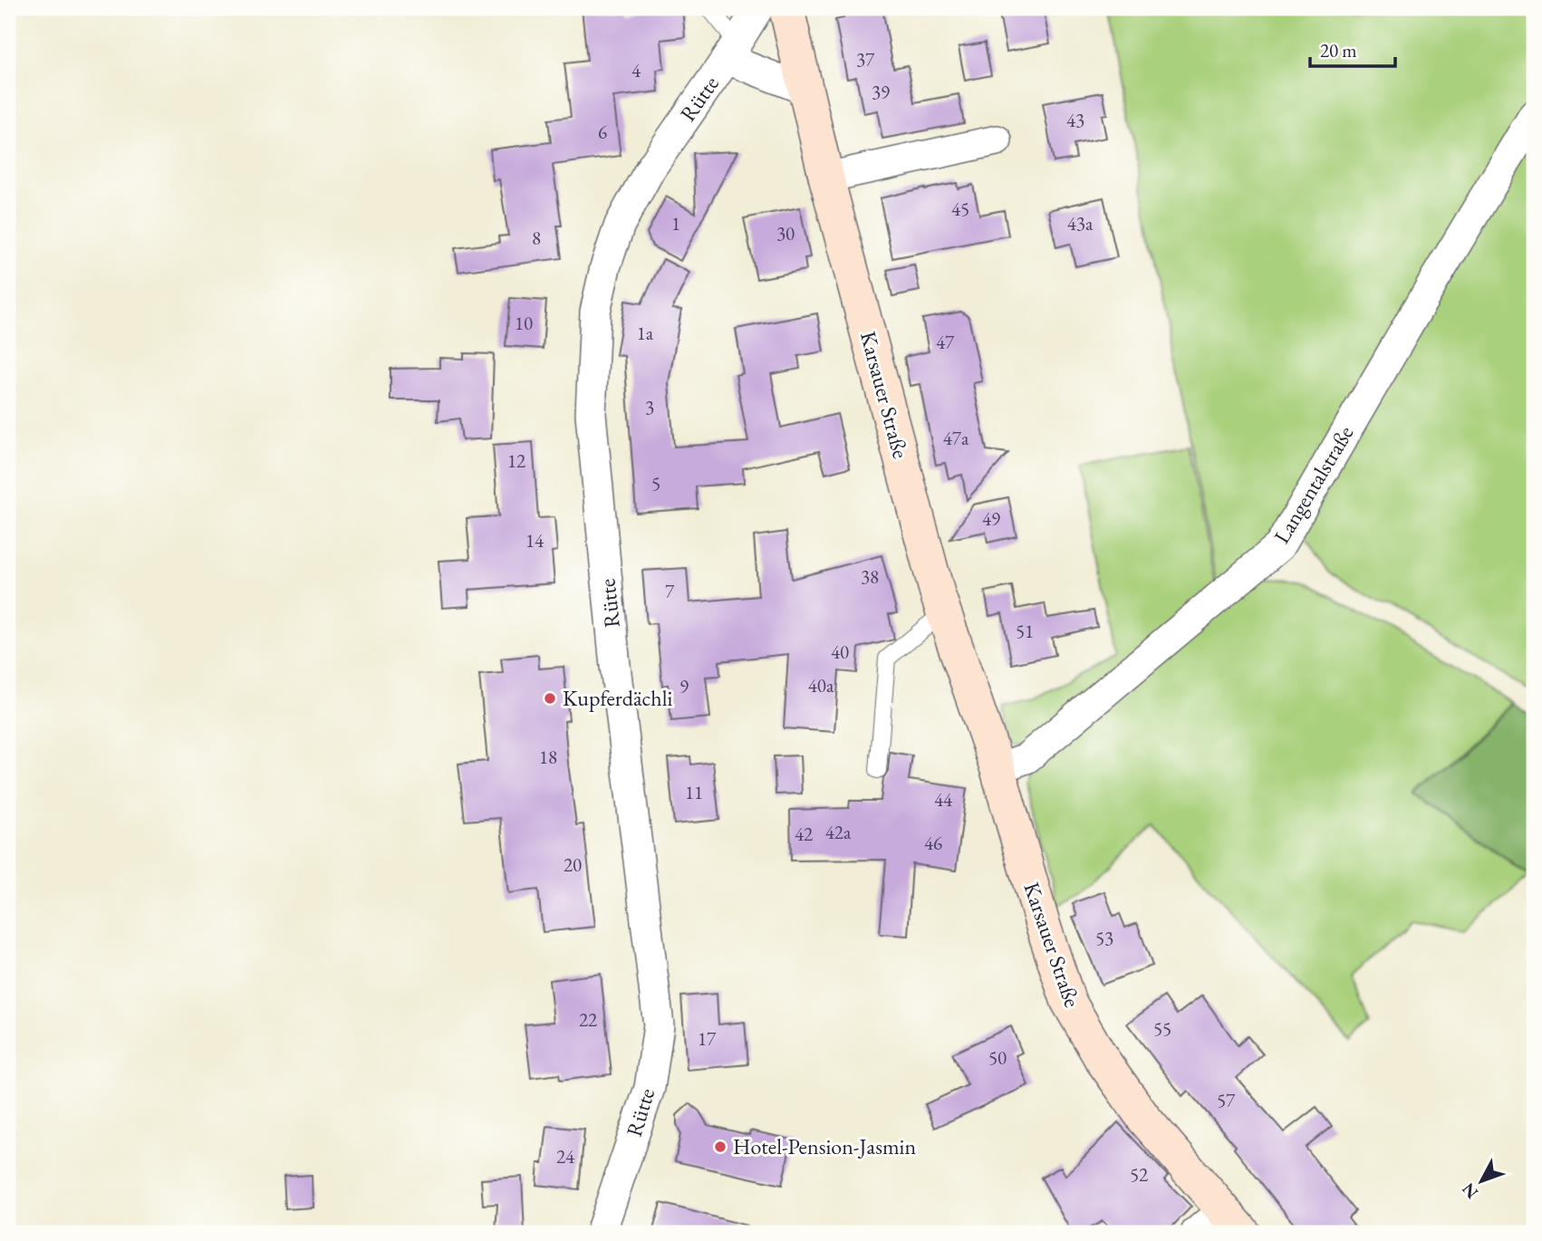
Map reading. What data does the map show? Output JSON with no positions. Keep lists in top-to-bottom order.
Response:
{
  "streets": {
    "street": ["Rütte", "Karsauer Straße", "Langentalstraße"]
  },
  "crossings": [
    ["Karsauer Straße", "Langentalstraße"]
  ],
  "places": ["Kupferdächli", "Hotel-Pension-Jasmin"],
  "house_numbers": [
    "37",
    "4",
    "39",
    "43",
    "6",
    "45",
    "1",
    "43a",
    "30",
    "8",
    "10",
    "1a",
    "47",
    "3",
    "47a",
    "12",
    "5",
    "49",
    "14",
    "38",
    "7",
    "51",
    "40",
    "40a",
    "9",
    "18",
    "11",
    "44",
    "42a",
    "42",
    "46",
    "20",
    "53",
    "22",
    "55",
    "17",
    "50",
    "57",
    "24",
    "52"
  ],
  "scale_bar": "20 m",
  "north": "bottom left"
}
